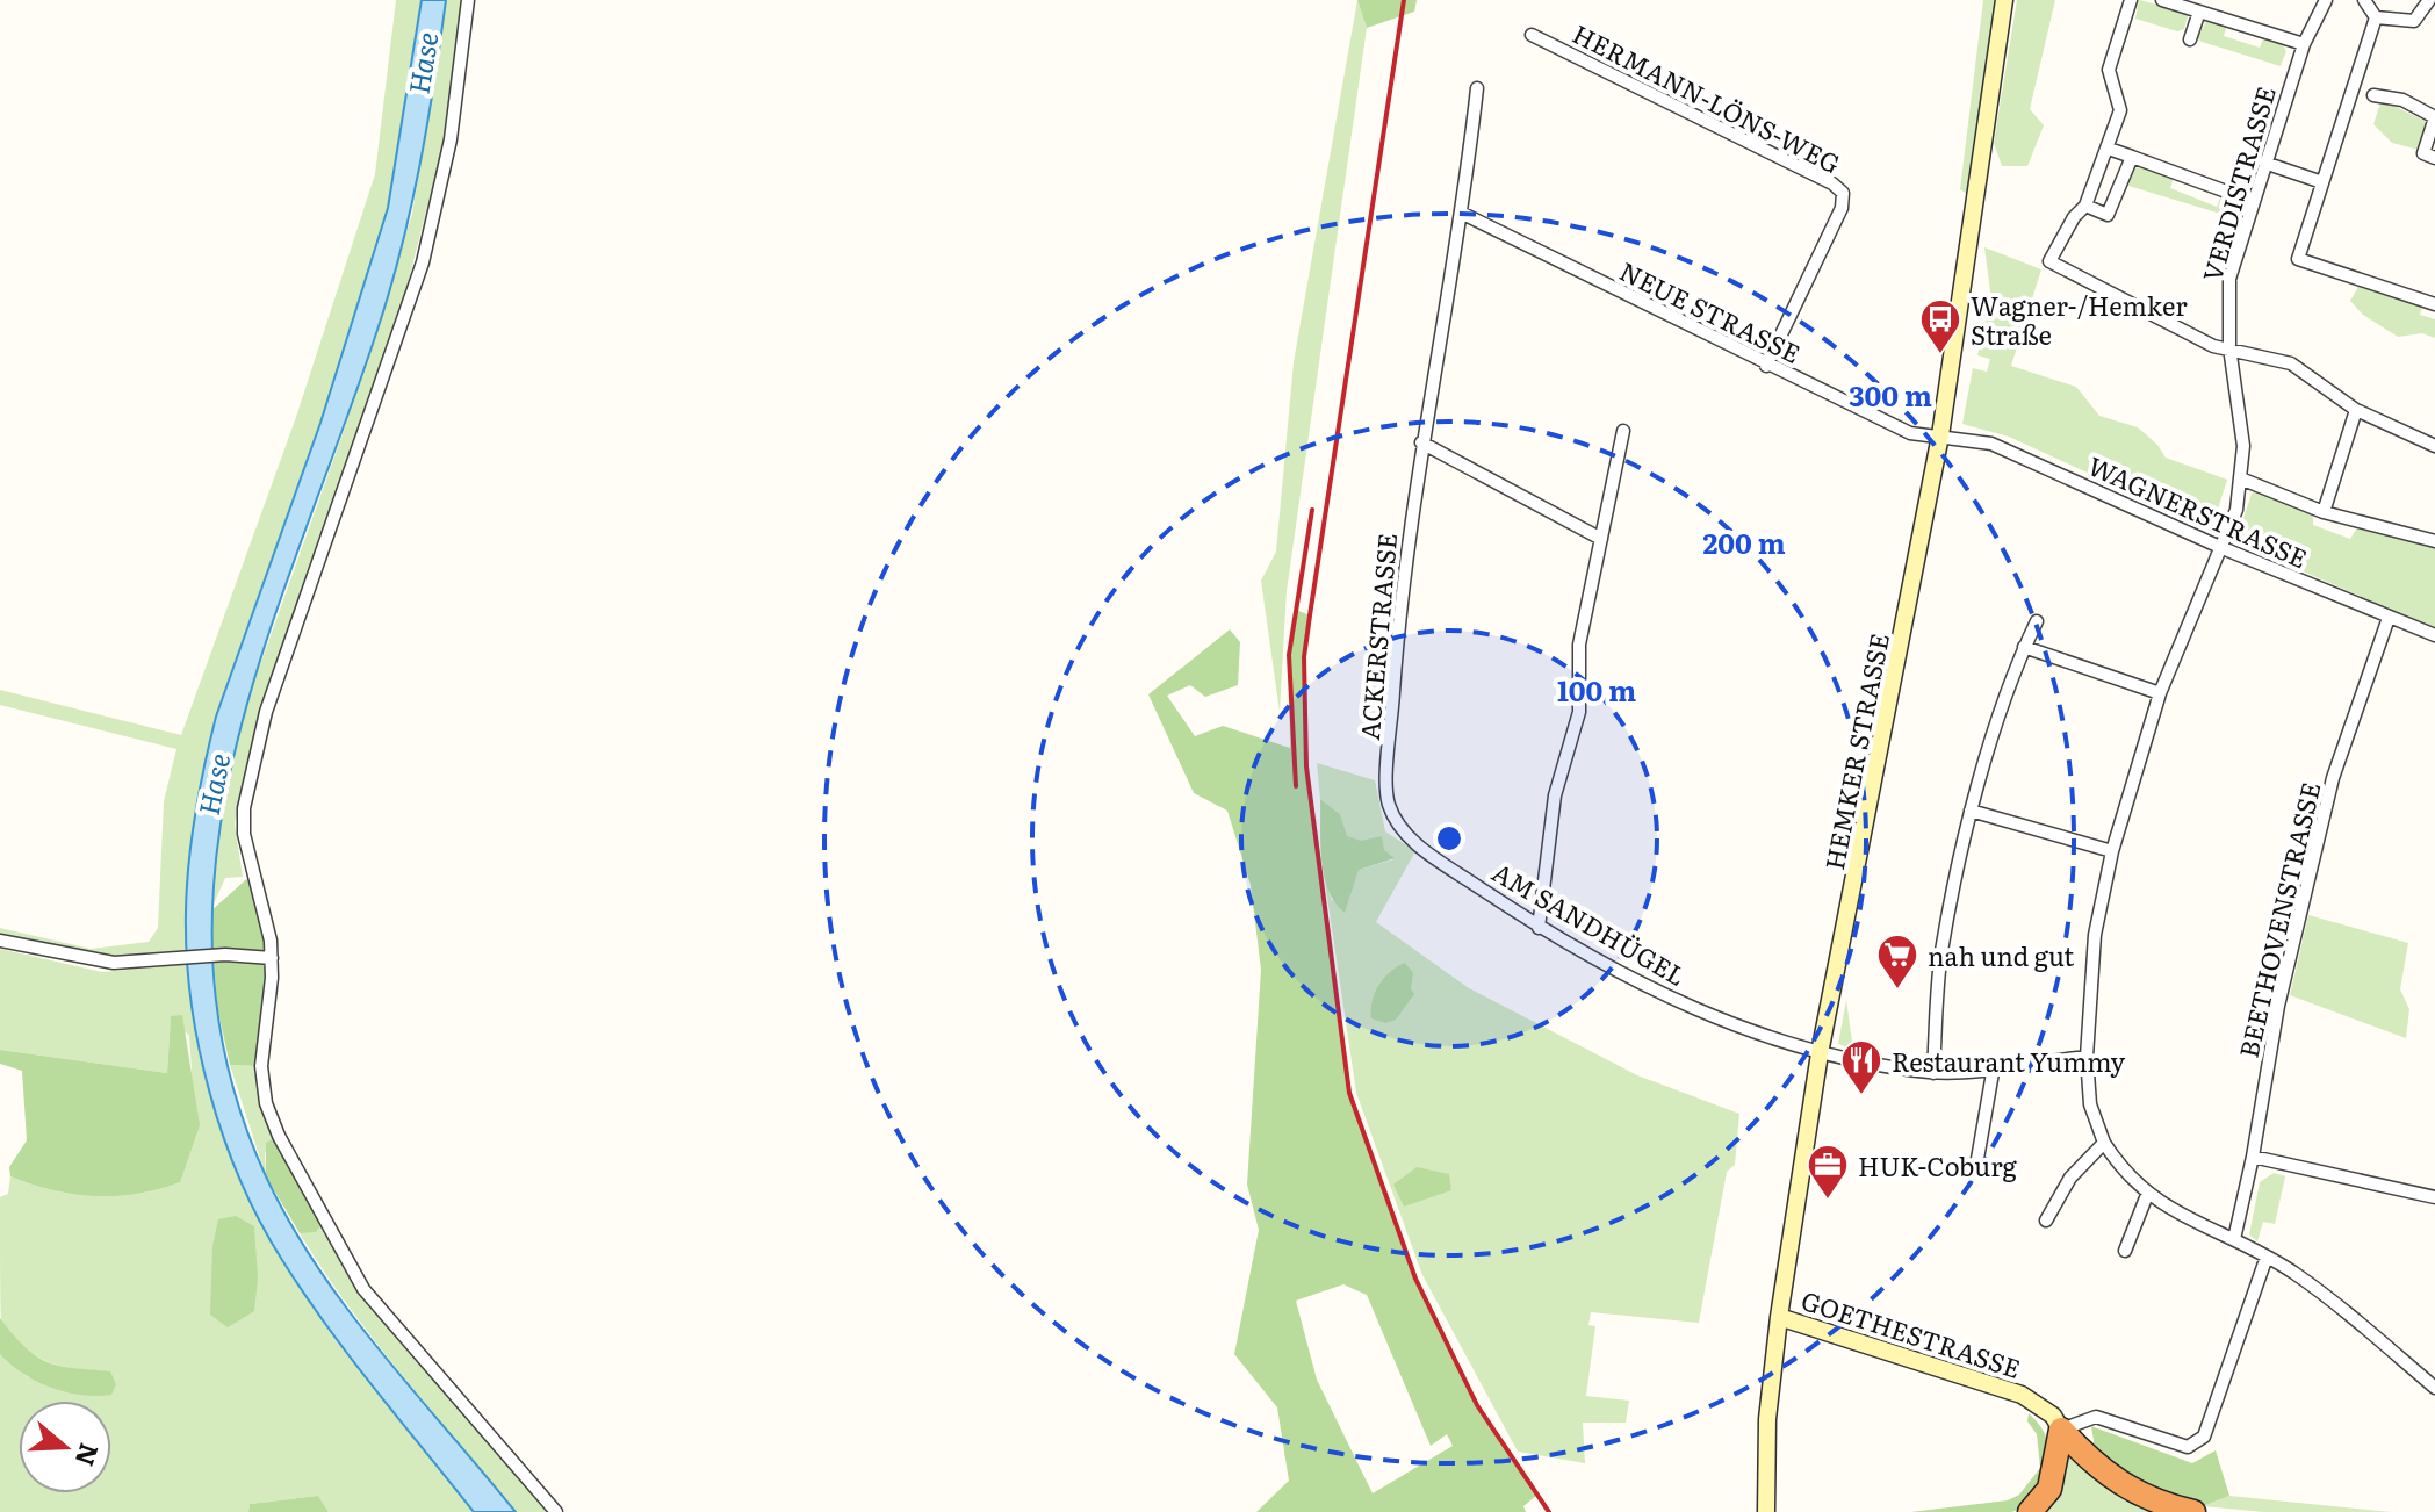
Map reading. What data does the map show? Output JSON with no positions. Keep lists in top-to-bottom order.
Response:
{
  "streets": {
    "main road": ["HEMKER STRASSE", "GOETHESTRASSE"],
    "street": [
      "HERMANN-LÖNS-WEG",
      "VERDISTRASSE",
      "NEUE STRASSE",
      "WAGNERSTRASSE",
      "ACKERSTRASSE",
      "BEETHOVENSTRASSE",
      "AM SANDHÜGEL"
    ]
  },
  "crossings": [
    ["HERMANN-LÖNS-WEG", "NEUE STRASSE"],
    ["VERDISTRASSE", "WAGNERSTRASSE"],
    ["VERDISTRASSE", "AM SANDHÜGEL"],
    ["NEUE STRASSE", "WAGNERSTRASSE"],
    ["NEUE STRASSE", "ACKERSTRASSE"],
    ["NEUE STRASSE", "HEMKER STRASSE"],
    ["WAGNERSTRASSE", "HEMKER STRASSE"],
    ["WAGNERSTRASSE", "BEETHOVENSTRASSE"],
    ["ACKERSTRASSE", "AM SANDHÜGEL"],
    ["HEMKER STRASSE", "AM SANDHÜGEL"],
    ["HEMKER STRASSE", "GOETHESTRASSE"]
  ],
  "water": ["Hase"],
  "places": {
    "bus stop": ["Wagner-/Hemker Straße"],
    "supermarket": ["nah und gut"],
    "restaurant": ["Restaurant Yummy"],
    "office": ["HUK-Coburg"]
  },
  "north": "right",
  "rings": ["300 m", "200 m", "100 m"]
}
